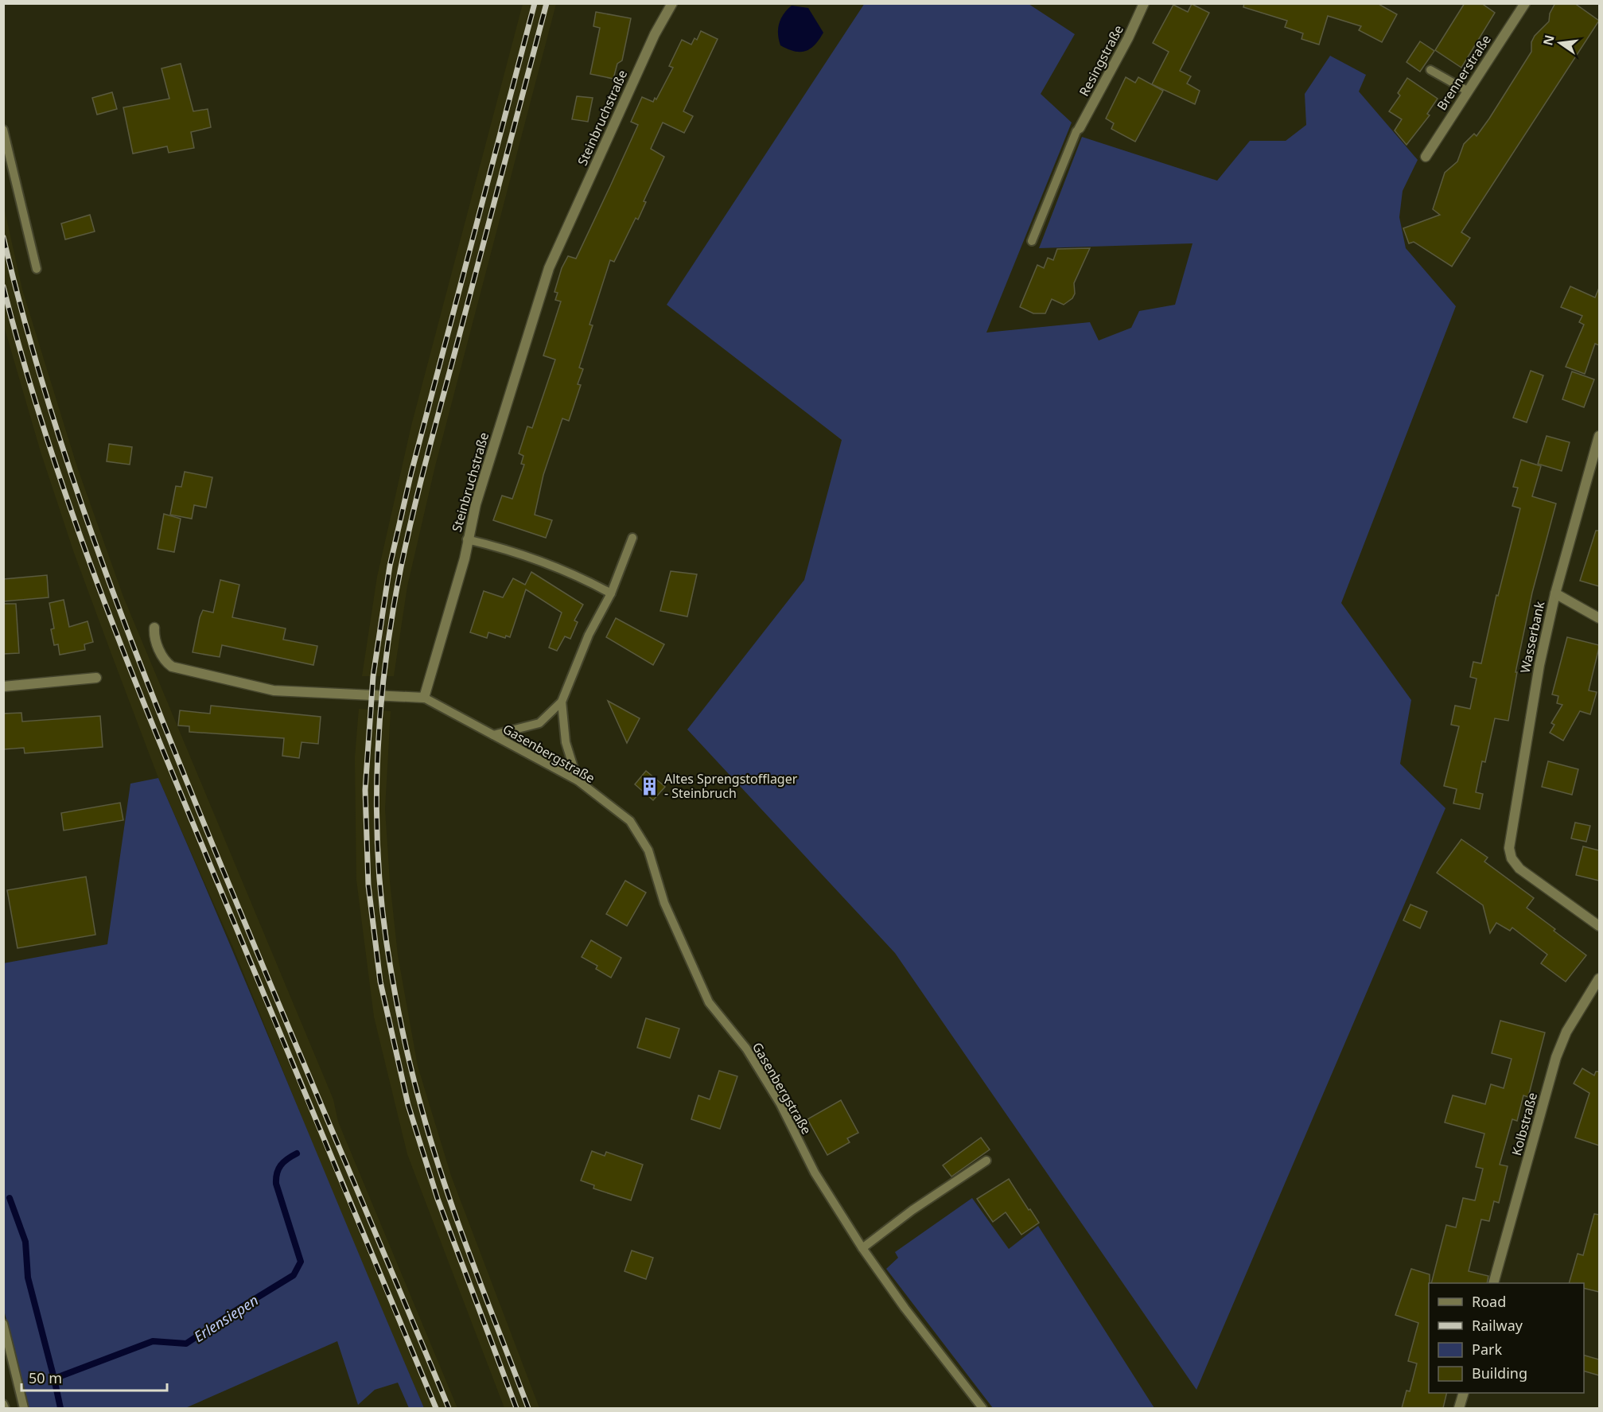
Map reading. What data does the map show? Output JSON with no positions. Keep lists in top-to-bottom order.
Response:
{
  "streets": {
    "street": [
      "Resingstraße",
      "Brennerstraße",
      "Steinbruchstraße",
      "Wasserbank",
      "Kolbstraße"
    ],
    "lane": ["Gasenbergstraße"]
  },
  "crossings": [
    ["Steinbruchstraße", "Gasenbergstraße"]
  ],
  "water": ["Erlensiepen"],
  "places": {
    "building": ["Altes Sprengstofflager - Steinbruch"]
  },
  "legend": [
    "Road",
    "Railway",
    "Park",
    "Building"
  ],
  "scale_bar": "50 m",
  "north": "left"
}
